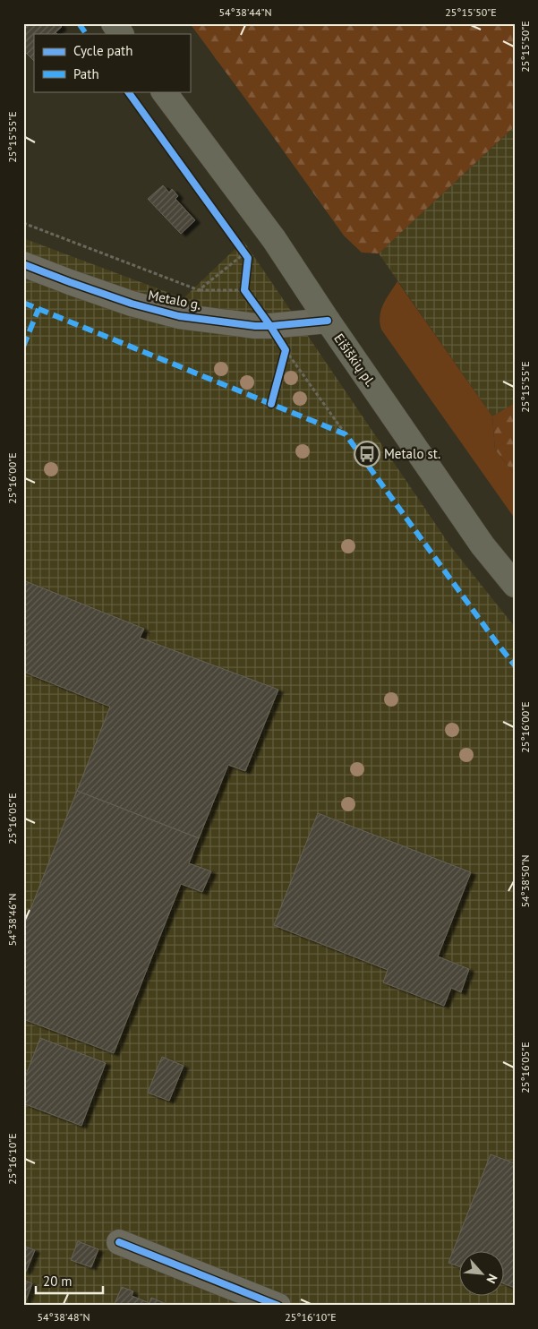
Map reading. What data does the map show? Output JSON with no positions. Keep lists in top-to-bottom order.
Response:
{
  "streets": {
    "main road": ["Eišiškių pl."],
    "street": ["Metalo g."]
  },
  "crossings": [
    ["Metalo g.", "Eišiškių pl."]
  ],
  "places": {
    "bus stop": ["Metalo st."]
  },
  "legend": ["Cycle path", "Path"],
  "scale_bar": "20 m",
  "north": "bottom right",
  "coordinates": [
    "54°38'44\"N",
    "25°15'50\"E",
    "25°15'55\"E",
    "25°16'00\"E",
    "25°16'05\"E",
    "54°38'50\"N",
    "54°38'46\"N",
    "25°16'10\"E",
    "54°38'48\"N"
  ]
}
